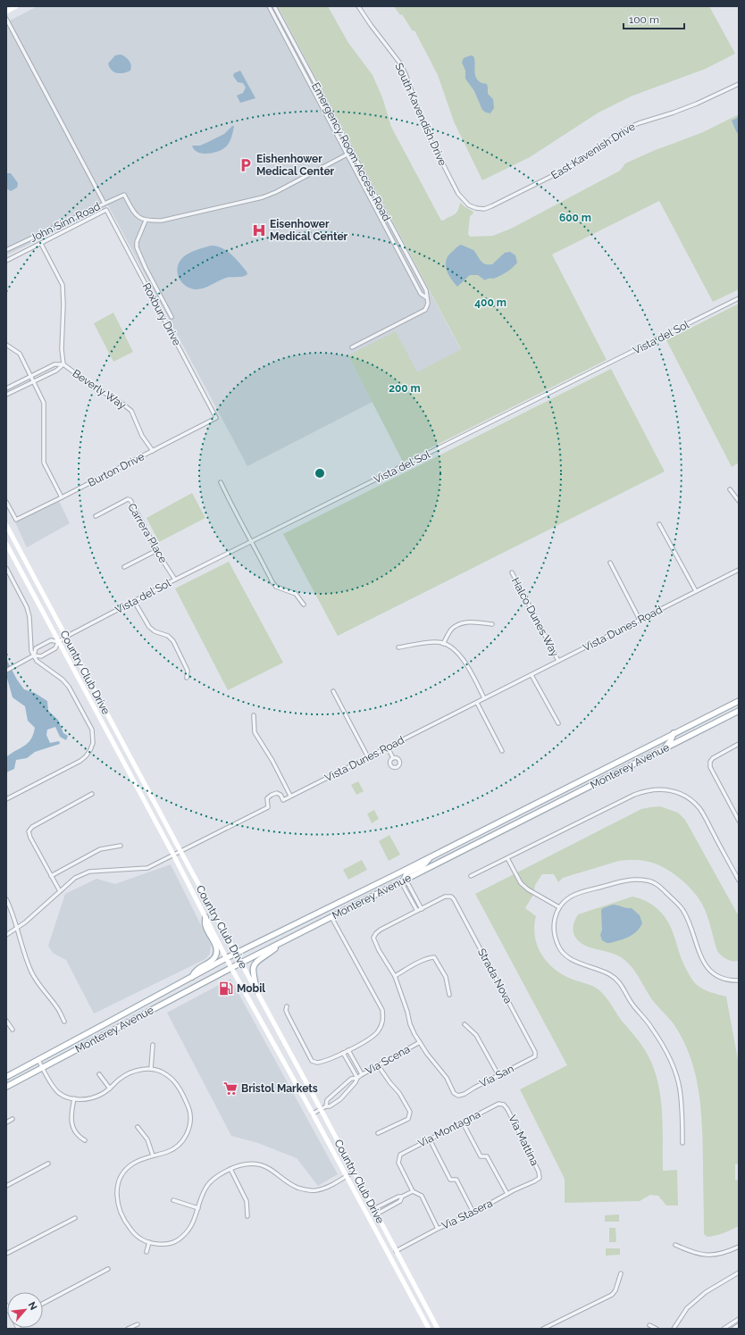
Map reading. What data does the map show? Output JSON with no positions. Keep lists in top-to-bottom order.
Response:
{
  "streets": {
    "main road": ["Country Club Drive", "Monterey Avenue"],
    "street": [
      "South Kavendish Drive",
      "East Kavenish Drive",
      "Emergency Room Access Road",
      "John Sinn Road",
      "Roxbury Drive",
      "Vista del Sol",
      "Beverly Way",
      "Burton Drive",
      "Carrera Place",
      "Halco Dunes Way",
      "Vista Dunes Road",
      "Strada Nova",
      "Via Scena",
      "Via San",
      "Via Montagna",
      "Via Mattina",
      "Via Stasera"
    ]
  },
  "crossings": [
    ["South Kavendish Drive", "East Kavenish Drive"],
    ["Roxbury Drive", "Beverly Way"],
    ["Roxbury Drive", "Burton Drive"],
    ["Vista del Sol", "Carrera Place"],
    ["Vista del Sol", "Country Club Drive"],
    ["Beverly Way", "Burton Drive"],
    ["Halco Dunes Way", "Vista Dunes Road"],
    ["Country Club Drive", "Monterey Avenue"],
    ["Country Club Drive", "Via Scena"],
    ["Country Club Drive", "Via Stasera"],
    ["Strada Nova", "Via San"],
    ["Via Scena", "Via San"],
    ["Via Montagna", "Via Mattina"],
    ["Via Mattina", "Via Stasera"]
  ],
  "places": {
    "parking": ["Eishenhower Medical Center"],
    "hospital": ["Eisenhower Medical Center"],
    "fuel station": ["Mobil"],
    "supermarket": ["Bristol Markets"]
  },
  "scale_bar": "100 m",
  "north": "top right",
  "rings": ["600 m", "400 m", "200 m"]
}
